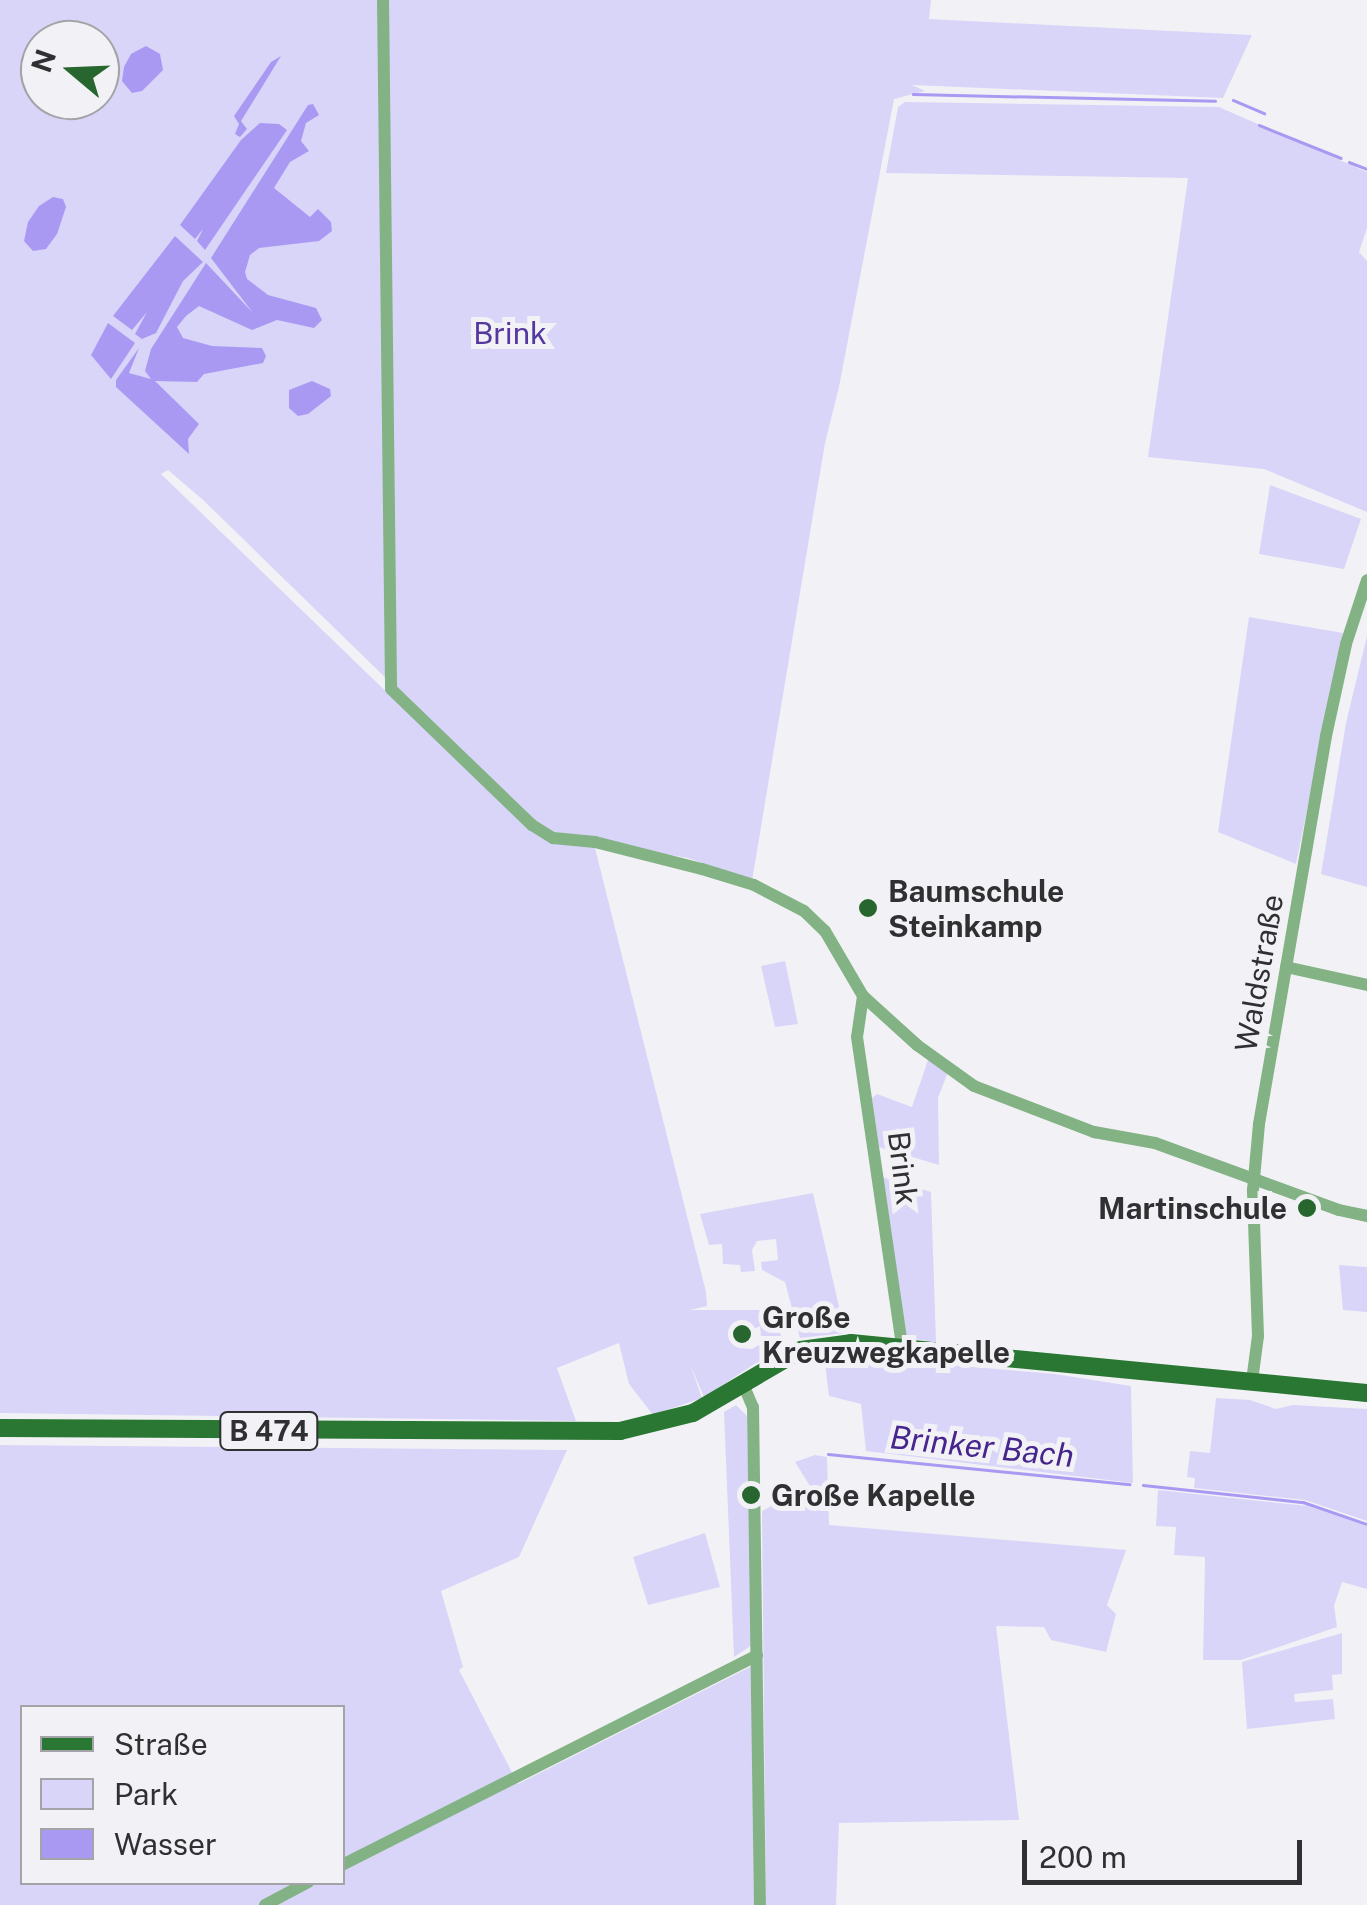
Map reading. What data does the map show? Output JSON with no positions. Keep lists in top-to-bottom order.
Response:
{
  "streets": {
    "main road": ["B 474"],
    "street": ["Waldstraße", "Brink"]
  },
  "crossings": [
    ["Waldstraße", "B 474"],
    ["Brink", "B 474"]
  ],
  "water": ["Brinker Bach"],
  "parks": ["Brink"],
  "places": [
    "Baumschule Steinkamp",
    "Martinschule",
    "Große Kreuzwegkapelle",
    "Große Kapelle"
  ],
  "legend": ["Straße", "Park", "Wasser"],
  "scale_bar": "200 m",
  "north": "left"
}
